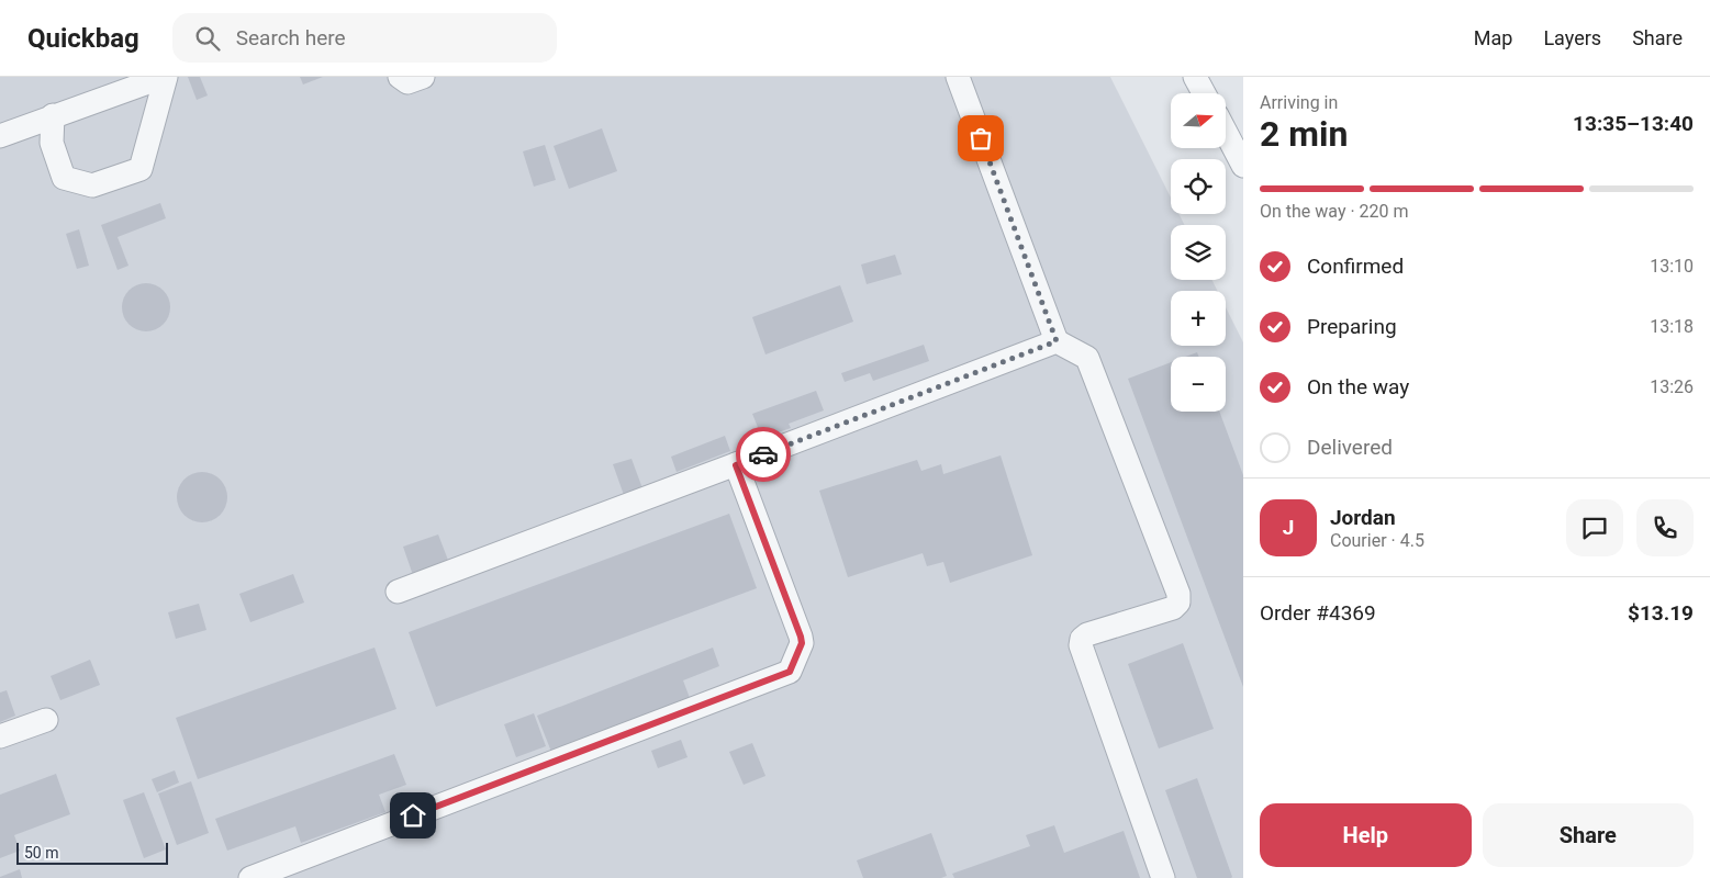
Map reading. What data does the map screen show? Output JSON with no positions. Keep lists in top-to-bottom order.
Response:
{
  "scale_bar": "50 m",
  "north": "right",
  "page": {
    "header": "Quickbag",
    "search": "Search here",
    "nav": ["Map", "Layers", "Share"],
    "heading": ["2 min", "Arriving in", "13:35–13:40"],
    "panel": [
      "Jordan",
      "Courier · 4.5",
      "Order #4369",
      "$13.19"
    ],
    "map_buttons": ["+", "−"],
    "bar": "On the way · 220 m",
    "list": [
      ["Confirmed", "13:10"],
      ["Preparing", "13:18"],
      ["On the way", "13:26"],
      "Delivered"
    ],
    "round": "J",
    "buttons": ["Help", "Share"],
    "scale": "50 m"
  }
}
